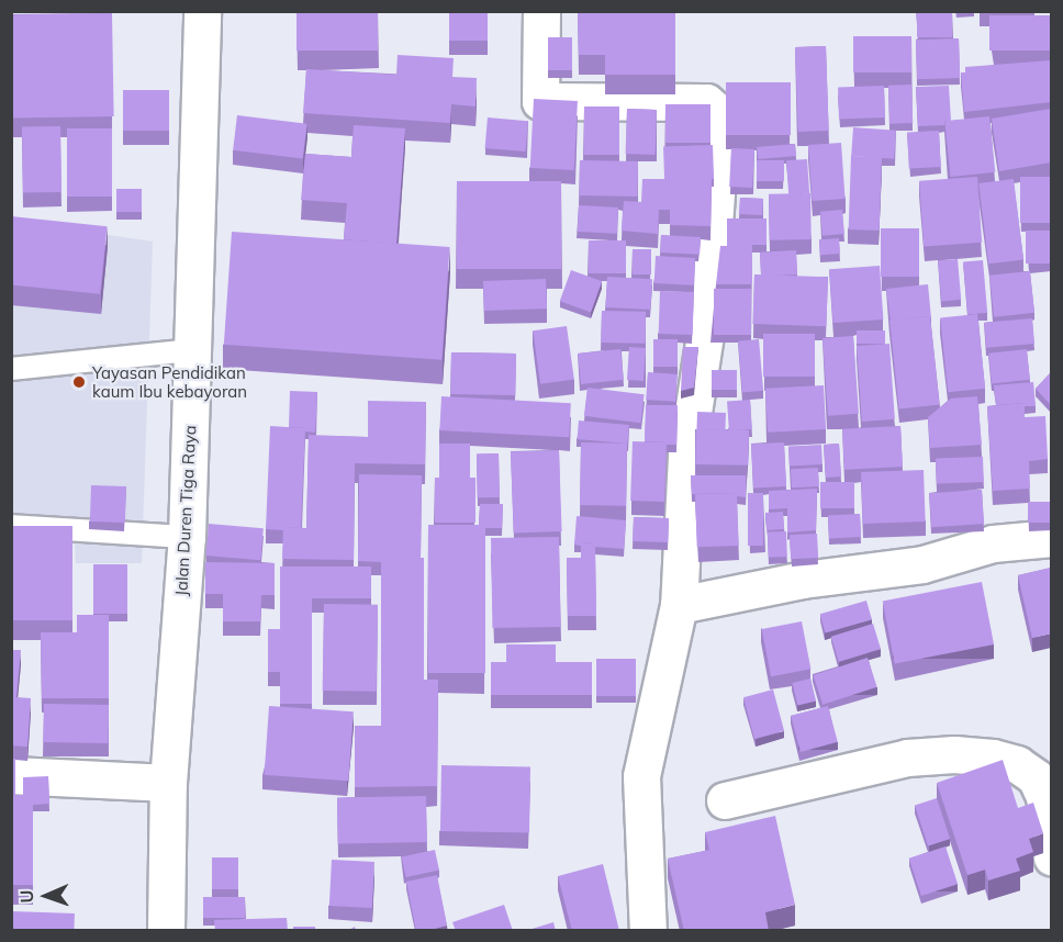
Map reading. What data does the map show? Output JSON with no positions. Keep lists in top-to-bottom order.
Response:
{
  "streets": {
    "street": ["Jalan Duren Tiga Raya"]
  },
  "places": ["Yayasan Pendidikan kaum Ibu kebayoran"],
  "north": "left"
}
